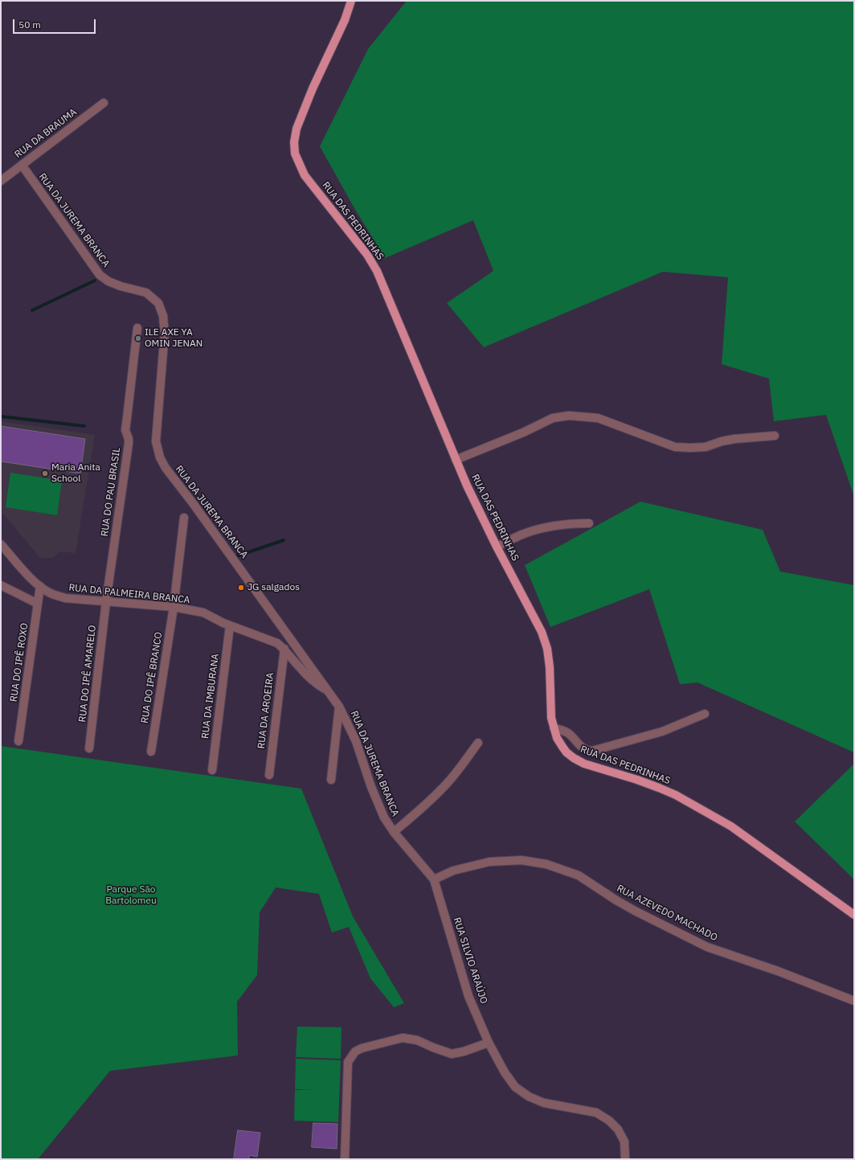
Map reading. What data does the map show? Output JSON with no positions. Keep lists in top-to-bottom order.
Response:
{
  "streets": {
    "main road": ["RUA DAS PEDRINHAS"],
    "street": [
      "RUA DA BRAUMA",
      "RUA DA JUREMA BRANCA",
      "RUA DO PAU BRASIL",
      "RUA DA PALMEIRA BRANCA",
      "RUA DO IPÊ ROXO",
      "RUA DO IPÊ AMARELO",
      "RUA DO IPÊ BRANCO",
      "RUA DA IMBURANA",
      "RUA DA AROEIRA",
      "RUA AZEVEDO MACHADO",
      "RUA SILVIO ARAÚJO"
    ]
  },
  "crossings": [
    ["RUA DA BRAUMA", "RUA DA JUREMA BRANCA"],
    ["RUA DA JUREMA BRANCA", "RUA DA PALMEIRA BRANCA"],
    ["RUA DA JUREMA BRANCA", "RUA AZEVEDO MACHADO"],
    ["RUA DA JUREMA BRANCA", "RUA SILVIO ARAÚJO"],
    ["RUA DO PAU BRASIL", "RUA DA PALMEIRA BRANCA"],
    ["RUA DO PAU BRASIL", "RUA DO IPÊ AMARELO"],
    ["RUA DA PALMEIRA BRANCA", "RUA DO IPÊ ROXO"],
    ["RUA DA PALMEIRA BRANCA", "RUA DO IPÊ AMARELO"],
    ["RUA DA PALMEIRA BRANCA", "RUA DO IPÊ BRANCO"],
    ["RUA DA PALMEIRA BRANCA", "RUA DA IMBURANA"],
    ["RUA DA PALMEIRA BRANCA", "RUA DA AROEIRA"],
    ["RUA AZEVEDO MACHADO", "RUA SILVIO ARAÚJO"]
  ],
  "parks": ["Parque São Bartolomeu"],
  "places": ["ILE AXE YA OMIN JENAN", "Maria Anita School", "JG salgados"],
  "scale_bar": "50 m"
}
